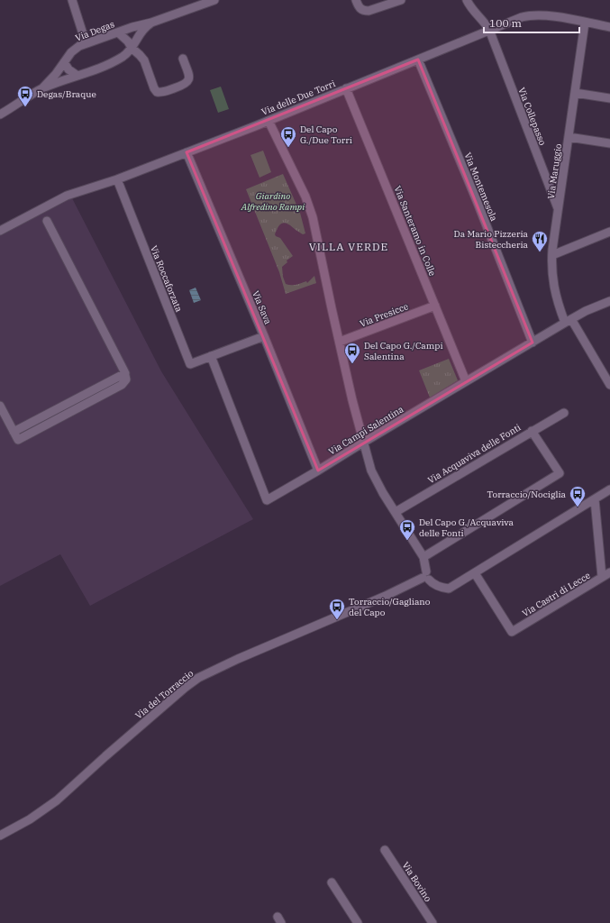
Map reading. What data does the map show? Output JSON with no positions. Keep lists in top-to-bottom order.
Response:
{
  "streets": {
    "street": [
      "Via Degas",
      "Via delle Due Torri",
      "Via Collepasso",
      "Via Maruggio",
      "Via Montemesola",
      "Via Santeramo in Colle",
      "Via Roccaforzata",
      "Via Sava",
      "Via Presicce",
      "Via Campi Salentina",
      "Via Acquaviva delle Fonti",
      "Via Castri di Lecce",
      "Via del Torraccio",
      "Via Bovino"
    ]
  },
  "crossings": [
    ["Via delle Due Torri", "Via Collepasso"],
    ["Via delle Due Torri", "Via Maruggio"],
    ["Via delle Due Torri", "Via Montemesola"],
    ["Via delle Due Torri", "Via Santeramo in Colle"],
    ["Via delle Due Torri", "Via Roccaforzata"],
    ["Via delle Due Torri", "Via Sava"],
    ["Via Collepasso", "Via Maruggio"],
    ["Via Maruggio", "Via Campi Salentina"],
    ["Via Montemesola", "Via Campi Salentina"],
    ["Via Santeramo in Colle", "Via Presicce"],
    ["Via Santeramo in Colle", "Via Campi Salentina"],
    ["Via Roccaforzata", "Via Campi Salentina"],
    ["Via Sava", "Via Campi Salentina"]
  ],
  "districts": ["VILLA VERDE"],
  "parks": ["Giardino Alfredino Rampi"],
  "places": {
    "bus stop": [
      "Degas/Braque",
      "Del Capo G./Due Torri",
      "Del Capo G./Campi Salentina",
      "Torraccio/Nociglia",
      "Del Capo G./Acquaviva delle Fonti",
      "Torraccio/Gagliano del Capo"
    ],
    "restaurant": ["Da Mario Pizzeria Bisteccheria"]
  },
  "scale_bar": "100 m"
}
